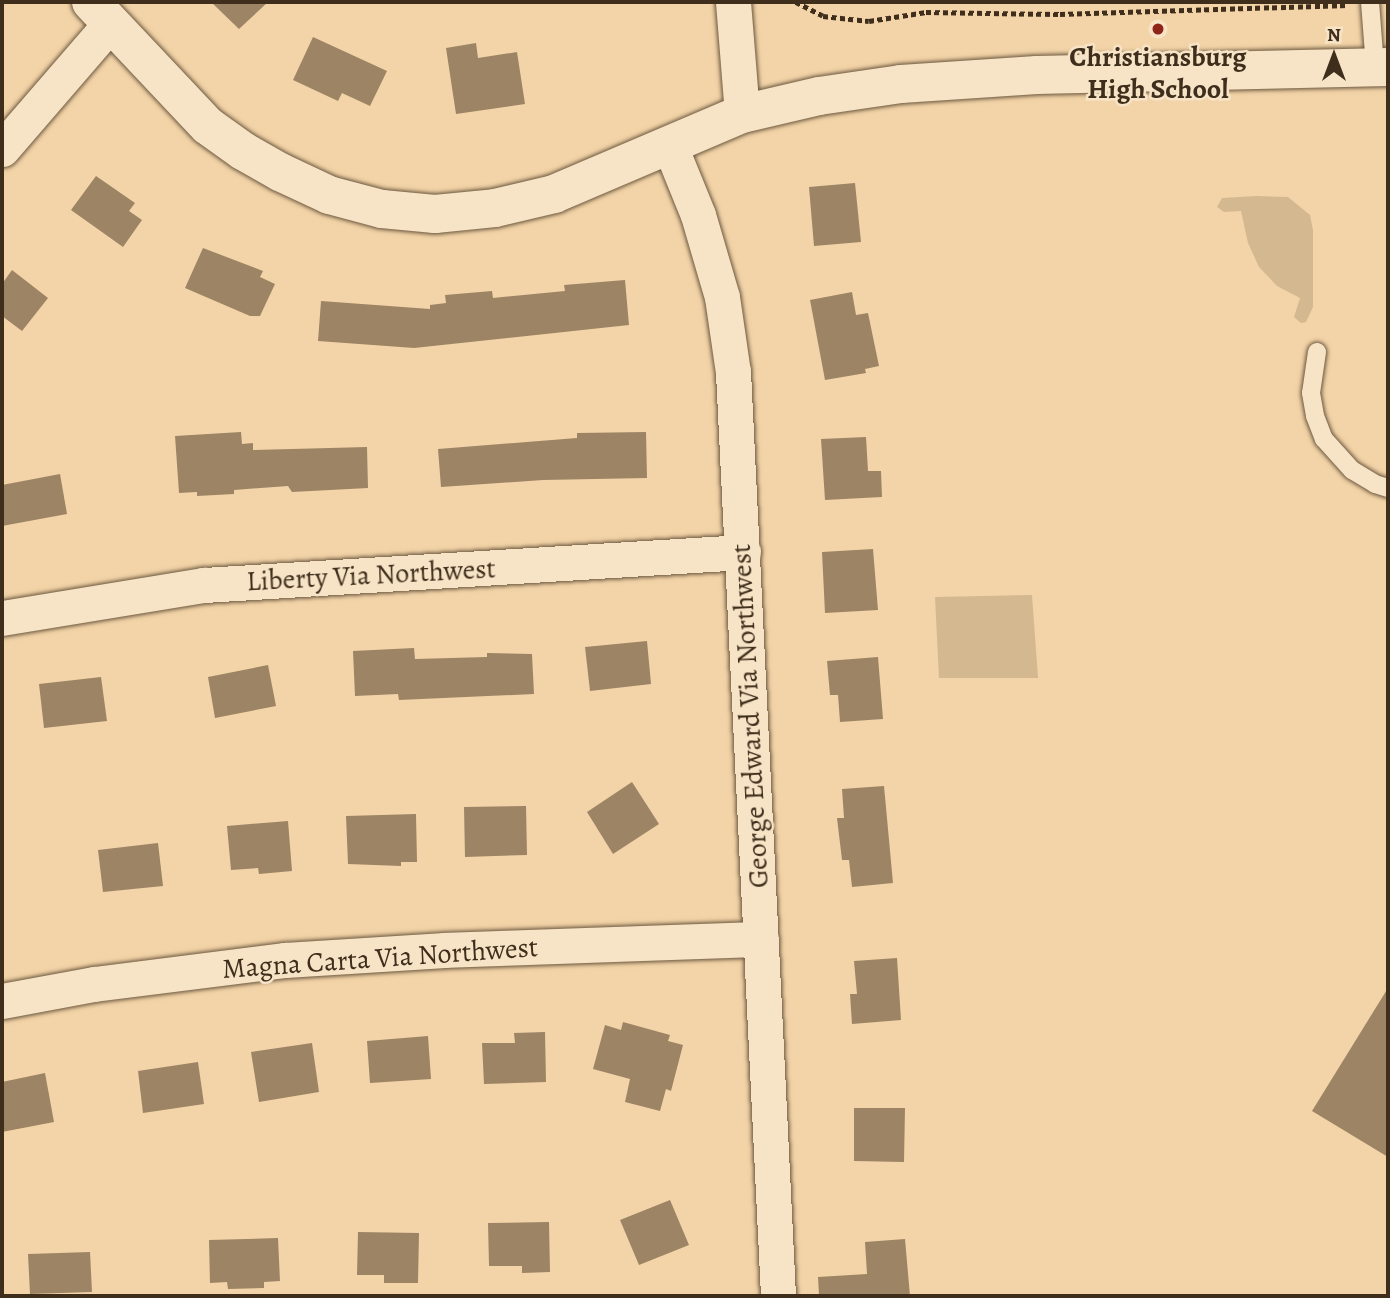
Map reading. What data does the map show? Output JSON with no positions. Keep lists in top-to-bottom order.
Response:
{
  "streets": {
    "street": ["Liberty Via Northwest", "George Edward Via Northwest", "Magna Carta Via Northwest"]
  },
  "crossings": [
    ["Liberty Via Northwest", "George Edward Via Northwest"],
    ["George Edward Via Northwest", "Magna Carta Via Northwest"]
  ],
  "places": ["Christiansburg High School"],
  "north": "top"
}
